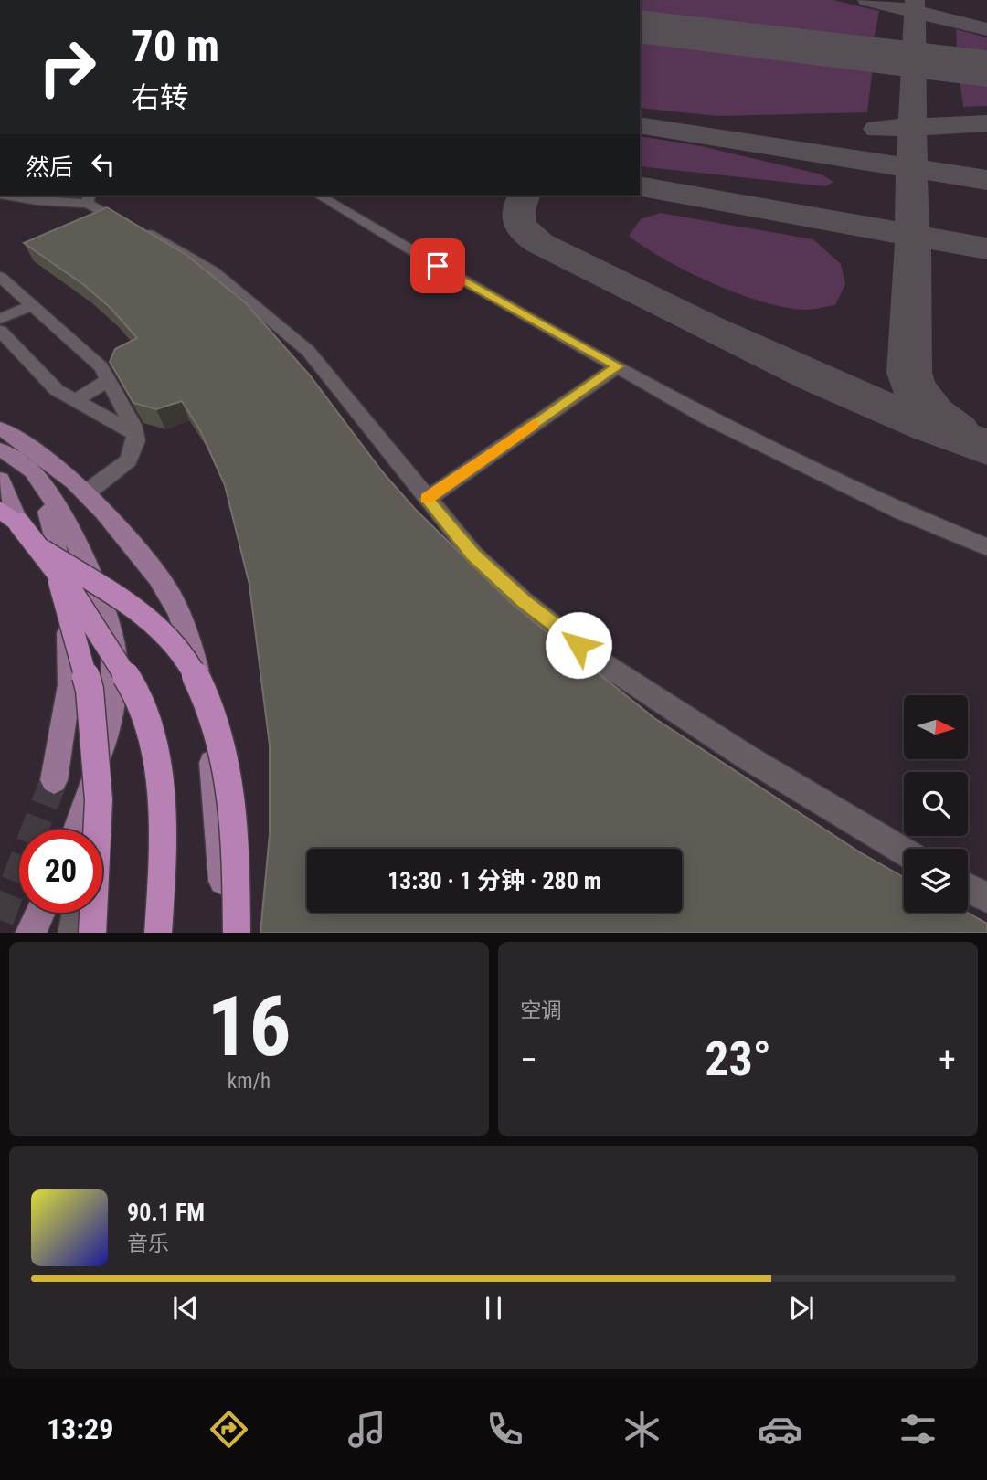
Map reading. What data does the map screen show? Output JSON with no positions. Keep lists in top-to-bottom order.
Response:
{
  "north": "right",
  "page": {
    "turn": ["70 m", "右转"],
    "then": "然后",
    "limit": "20",
    "trip": "13:30 · 1 分钟 · 280 m",
    "tile": [
      ["16", "km/h"],
      "空调"
    ],
    "heat": ["−", "23°", "+"],
    "song": ["90.1 FM", "音乐"],
    "tabs": "13:29"
  }
}
